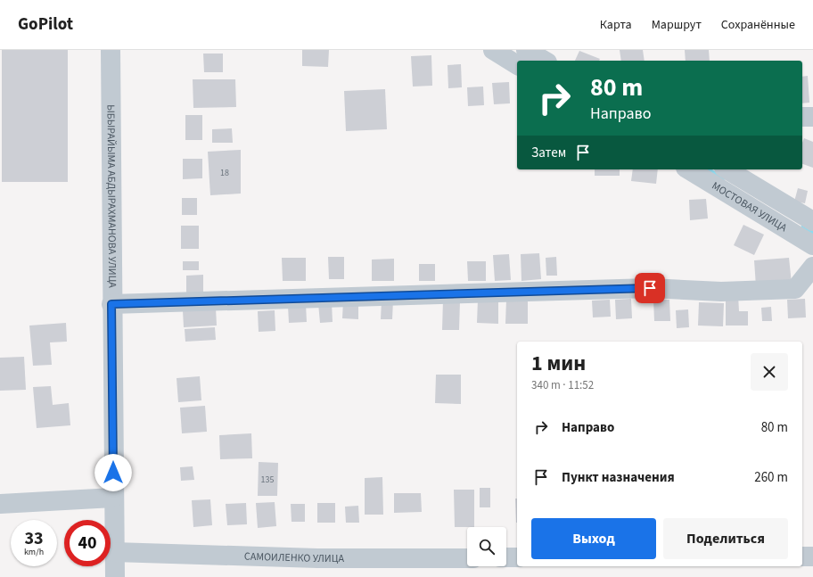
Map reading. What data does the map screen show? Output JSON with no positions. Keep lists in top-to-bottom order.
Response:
{
  "streets": {
    "street": ["ЫБЫРАЙЫМА АБДЫРАХМАНОВА УЛИЦА", "МОСТОВАЯ УЛИЦА", "САМОИЛЕНКО УЛИЦА"]
  },
  "crossings": [
    ["ЫБЫРАЙЫМА АБДЫРАХМАНОВА УЛИЦА", "САМОИЛЕНКО УЛИЦА"]
  ],
  "house_numbers": ["18", "135"],
  "page": {
    "header": "GoPilot",
    "nav": ["Карта", "Маршрут", "Сохранённые"],
    "turn": ["80 m", "Направо"],
    "then": "Затем",
    "heading": ["1 мин", "340 m · 11:52"],
    "list": [
      {
        "name": "Направо",
        "value": "80 m"
      },
      {
        "name": "Пункт назначения",
        "value": "260 m"
      }
    ],
    "buttons": ["Выход", "Поделиться"],
    "speed": "33 km/h",
    "limit": "40"
  }
}
